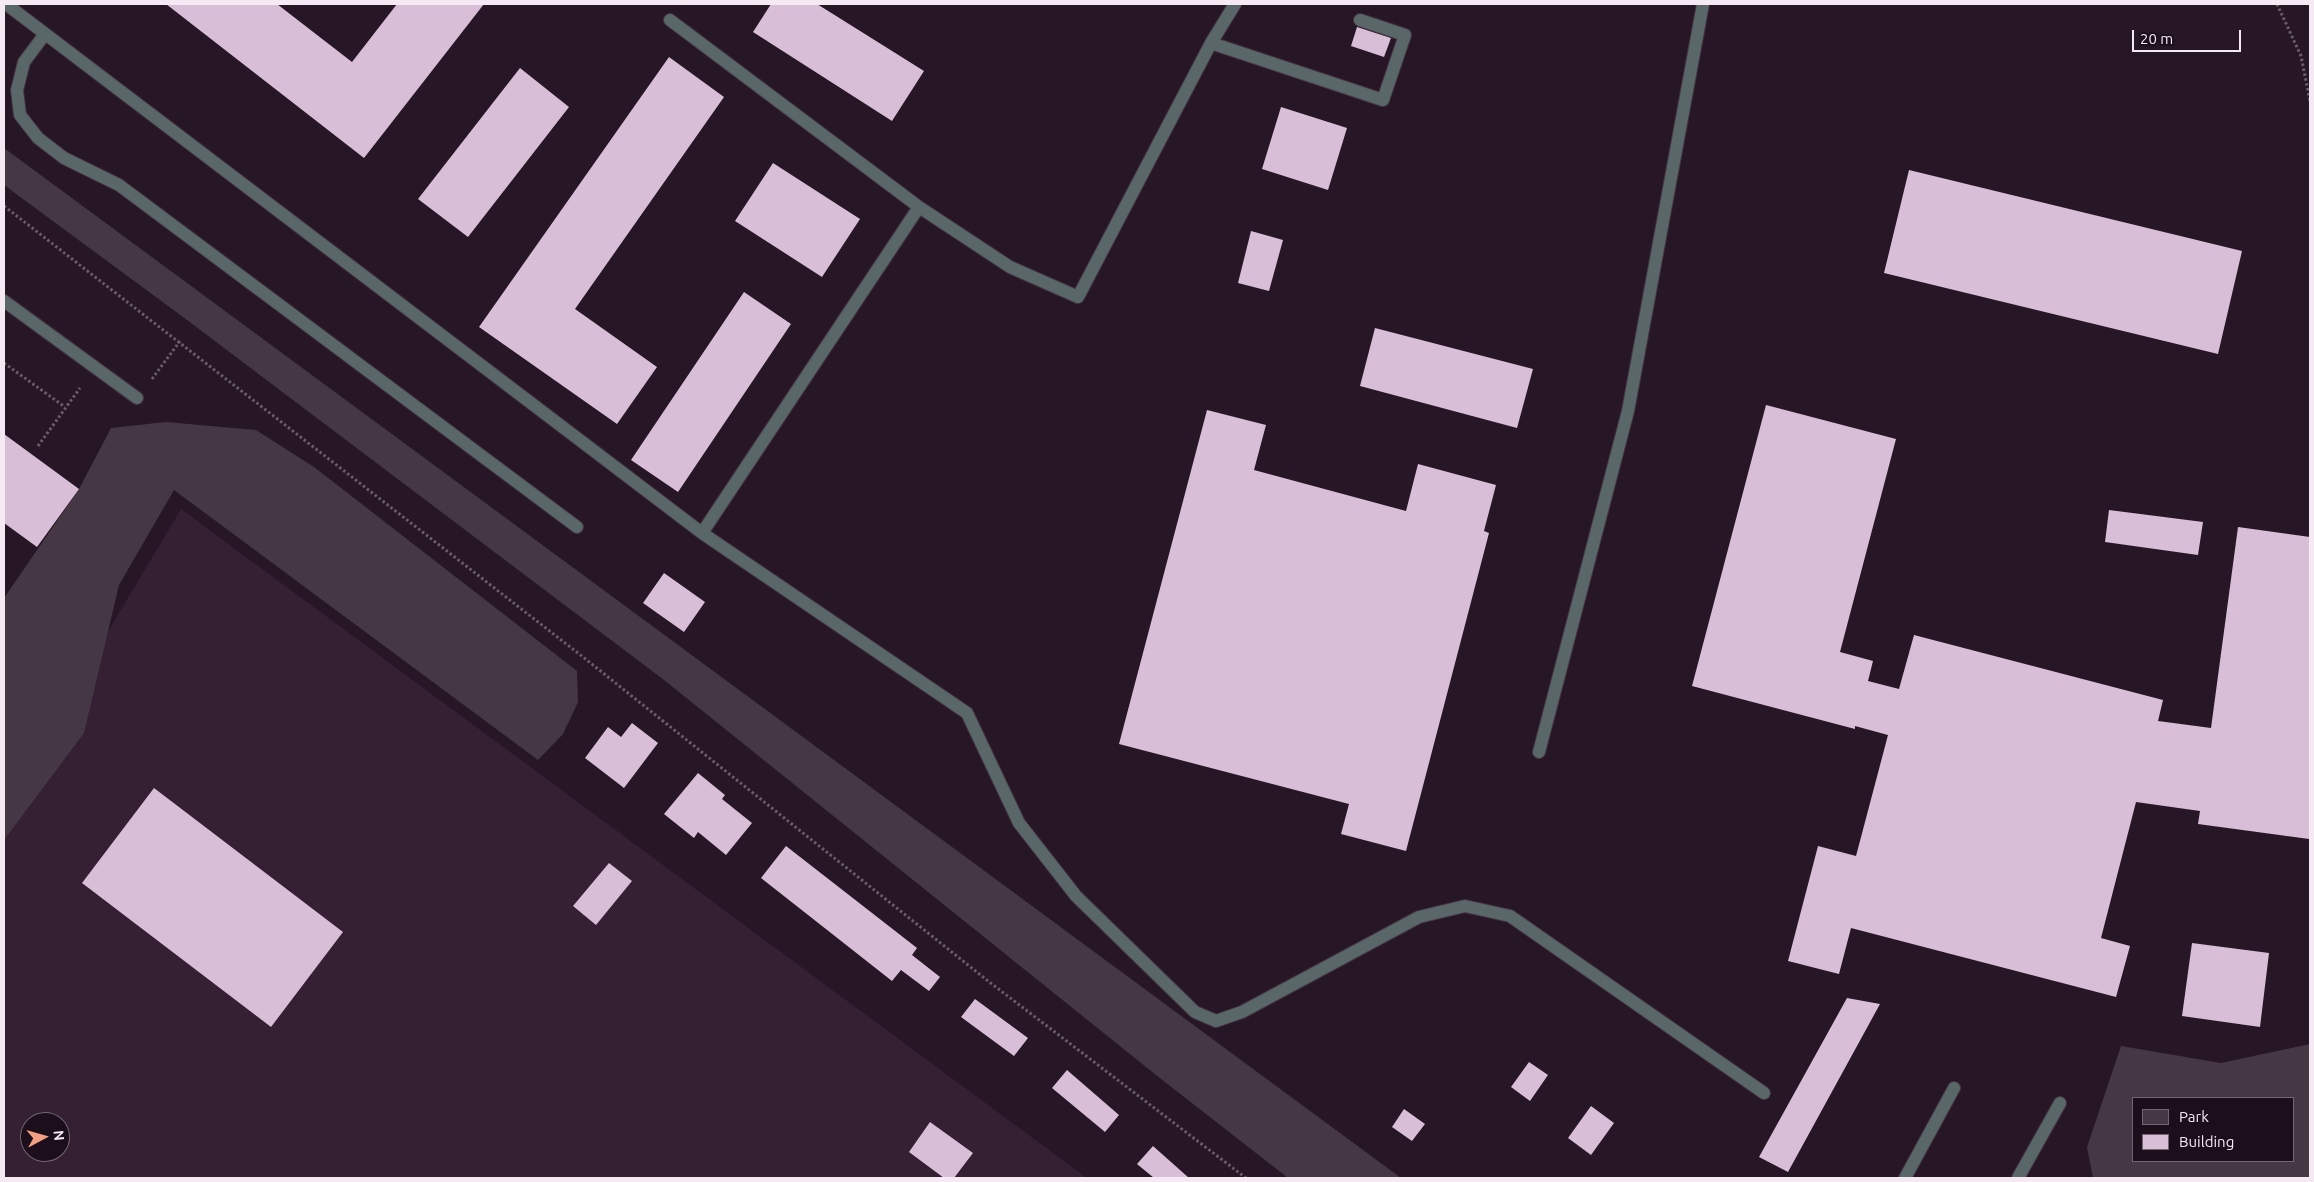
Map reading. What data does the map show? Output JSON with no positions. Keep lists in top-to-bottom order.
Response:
{
  "legend": ["Park", "Building"],
  "scale_bar": "20 m",
  "north": "right"
}
